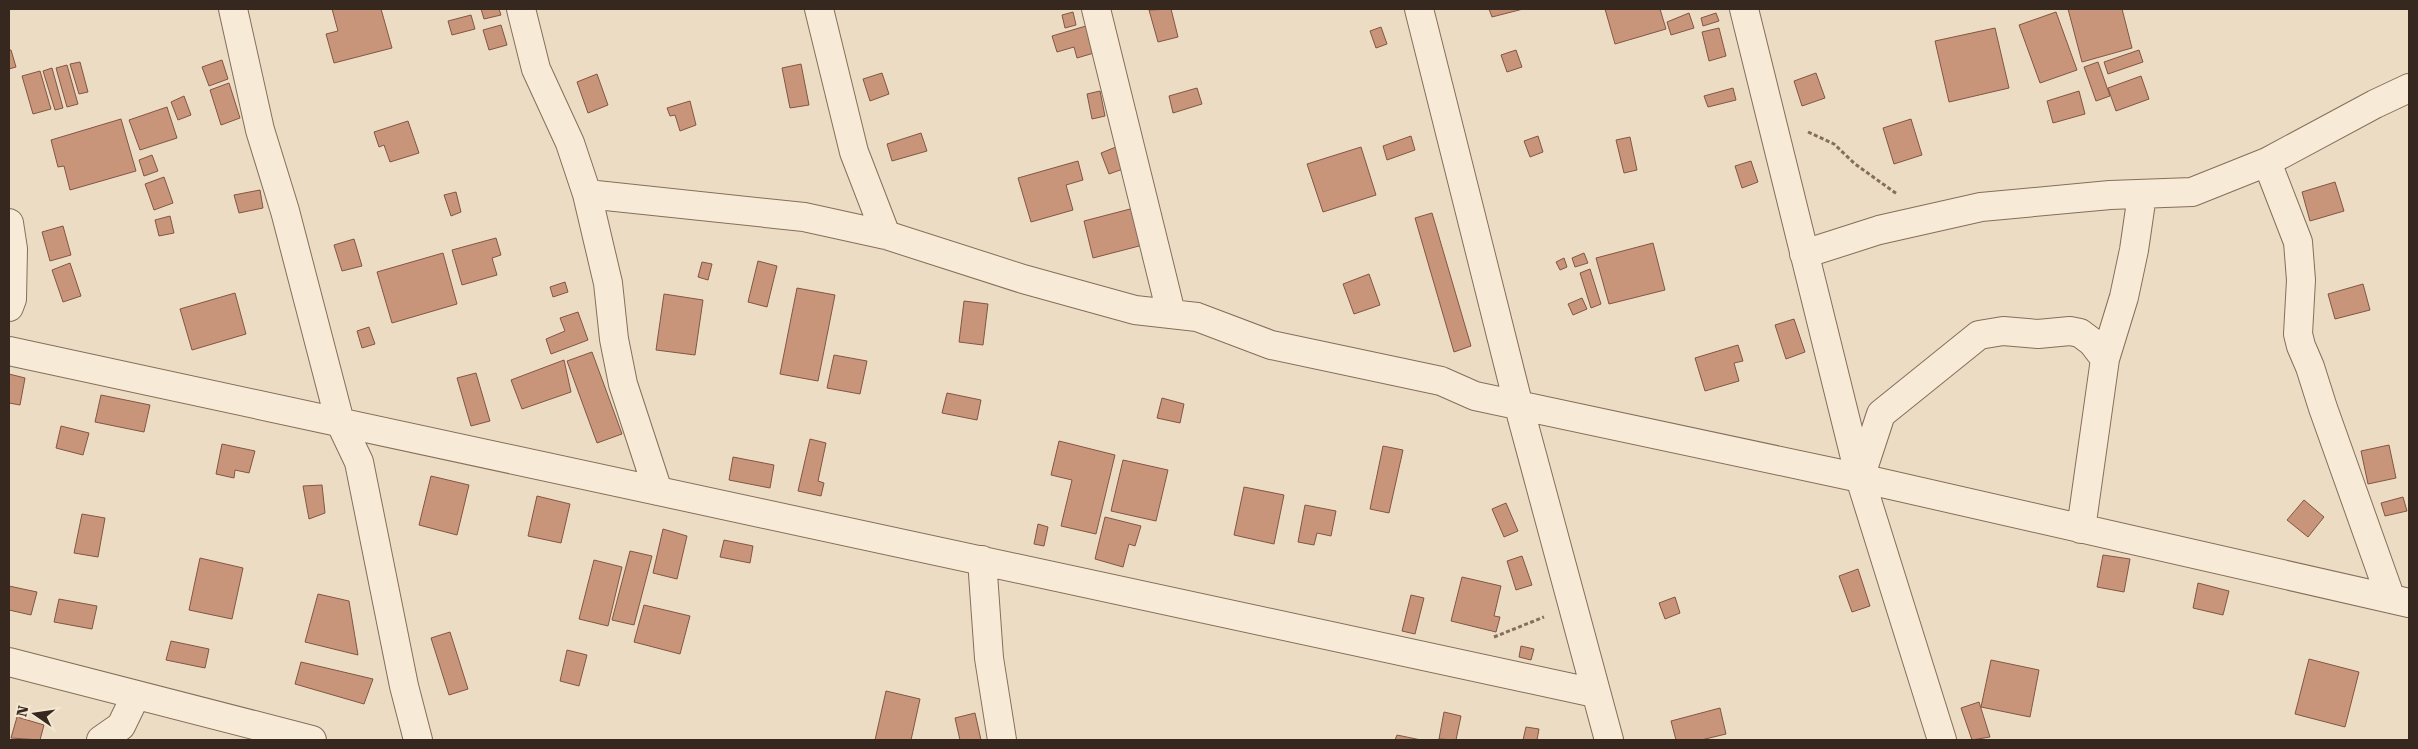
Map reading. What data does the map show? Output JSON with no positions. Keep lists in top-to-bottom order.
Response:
{
  "north": "left"
}
